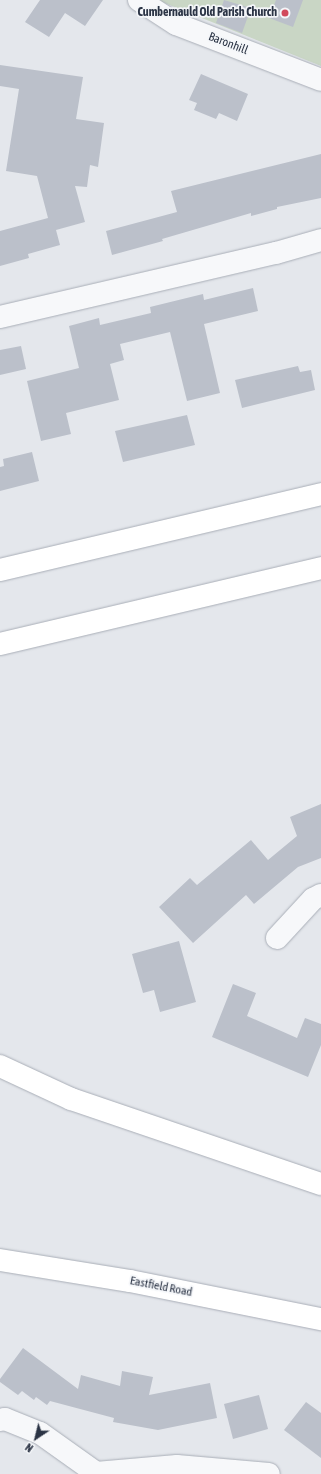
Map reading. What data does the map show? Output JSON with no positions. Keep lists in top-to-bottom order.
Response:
{
  "streets": {
    "main road": ["Eastfield Road"],
    "street": ["Baronhill"]
  },
  "places": ["Cumbernauld Old Parish Church"],
  "north": "bottom left"
}
